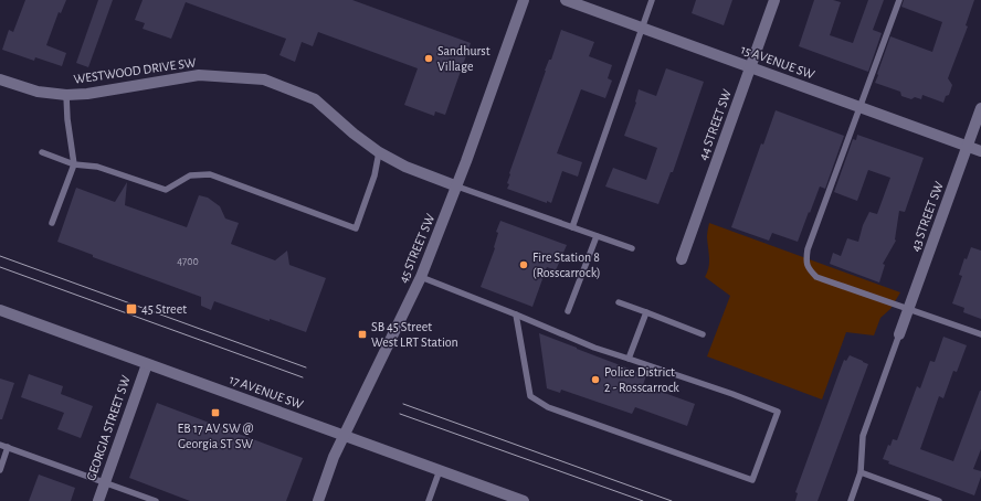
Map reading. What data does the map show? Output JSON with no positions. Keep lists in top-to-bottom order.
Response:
{
  "streets": {
    "street": [
      "15 AVENUE SW",
      "WESTWOOD DRIVE SW",
      "44 STREET SW",
      "43 STREET SW",
      "45 STREET SW",
      "17 AVENUE SW",
      "GEORGIA STREET SW"
    ]
  },
  "crossings": [
    ["15 AVENUE SW", "44 STREET SW"],
    ["15 AVENUE SW", "43 STREET SW"],
    ["WESTWOOD DRIVE SW", "45 STREET SW"],
    ["45 STREET SW", "17 AVENUE SW"],
    ["17 AVENUE SW", "GEORGIA STREET SW"]
  ],
  "places": {
    "other": ["Sandhurst Village", "Fire Station 8 (Rosscarrock)", "Police District 2 - Rosscarrock"],
    "transit": ["45 Street", "SB 45 Street West LRT Station", "EB 17 AV SW @ Georgia ST SW"]
  },
  "house_numbers": ["4700"]
}
